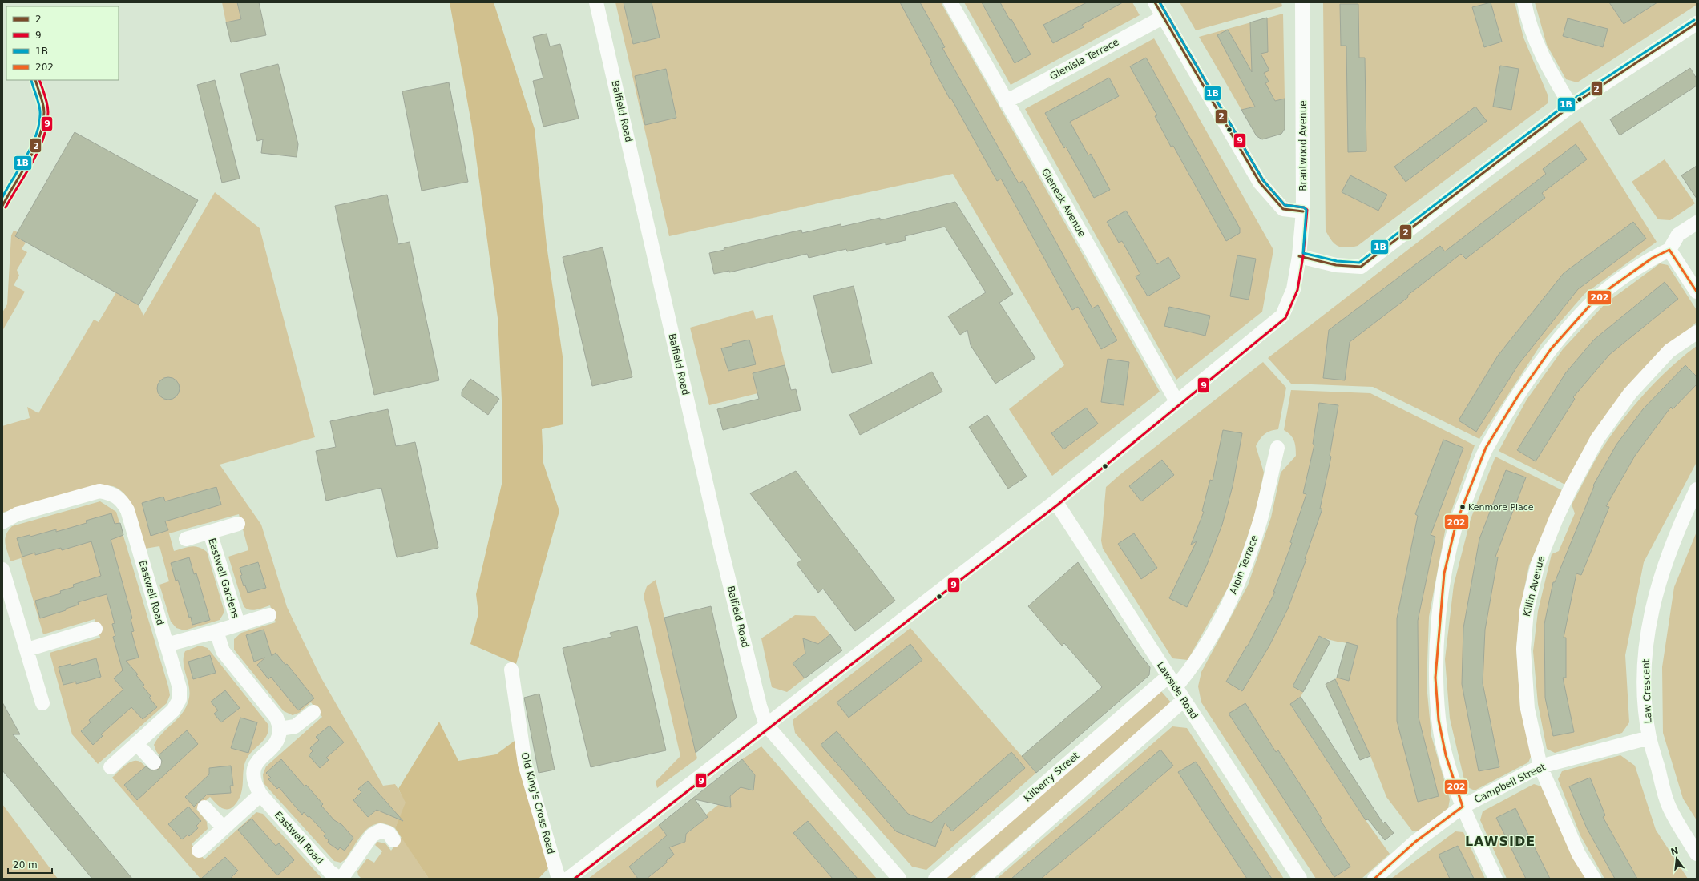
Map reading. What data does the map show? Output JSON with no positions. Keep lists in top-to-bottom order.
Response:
{
  "streets": {
    "street": [
      "Glenisla Terrace",
      "Balfield Road",
      "Brantwood Avenue",
      "Glenesk Avenue",
      "Alpin Terrace",
      "Eastwell Gardens",
      "Killin Avenue",
      "Eastwell Road",
      "Lawside Road",
      "Law Crescent",
      "Kilberry Street",
      "Campbell Street",
      "Old King's Cross Road"
    ]
  },
  "crossings": [
    ["Glenisla Terrace", "Glenesk Avenue"],
    ["Balfield Road", "Brantwood Avenue"],
    ["Brantwood Avenue", "Glenesk Avenue"],
    ["Brantwood Avenue", "Lawside Road"],
    ["Alpin Terrace", "Lawside Road"],
    ["Alpin Terrace", "Kilberry Street"],
    ["Killin Avenue", "Campbell Street"],
    ["Lawside Road", "Kilberry Street"],
    ["Law Crescent", "Campbell Street"]
  ],
  "districts": ["LAWSIDE"],
  "places": ["Kenmore Place"],
  "lines": [
    "transit line 2",
    "transit line 9",
    "transit line 1B",
    "transit line 202"
  ],
  "legend": [
    "2",
    "9",
    "1B",
    "202"
  ],
  "scale_bar": "20 m",
  "north": "top"
}
